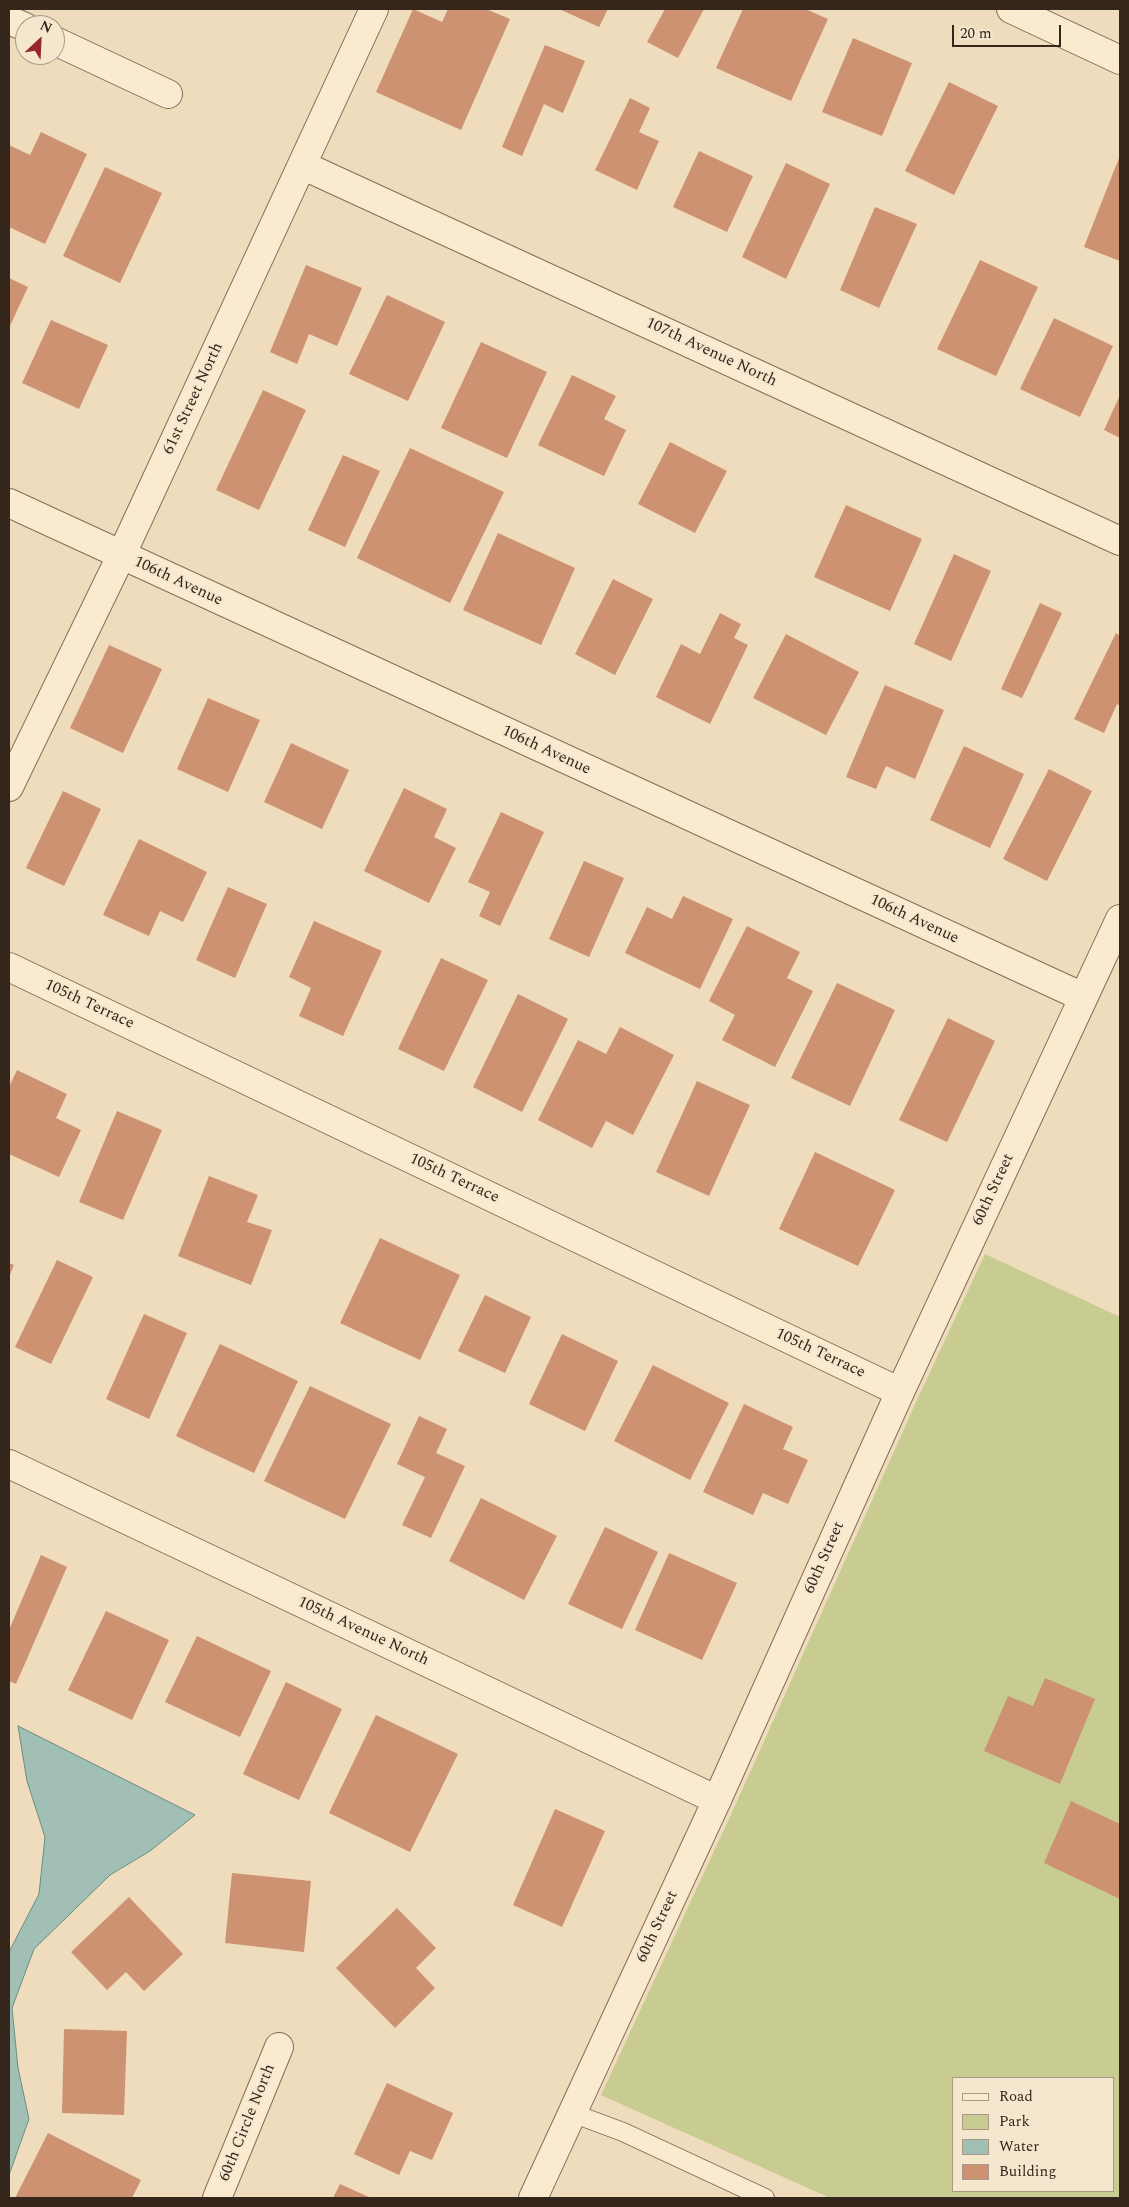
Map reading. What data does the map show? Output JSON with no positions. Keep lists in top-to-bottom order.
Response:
{
  "streets": {
    "street": [
      "107th Avenue North",
      "61st Street North",
      "106th Avenue",
      "105th Terrace",
      "60th Street",
      "105th Avenue North",
      "60th Circle North"
    ]
  },
  "crossings": [
    ["107th Avenue North", "61st Street North"],
    ["61st Street North", "106th Avenue"],
    ["106th Avenue", "60th Street"],
    ["105th Terrace", "60th Street"],
    ["60th Street", "105th Avenue North"]
  ],
  "legend": [
    "Road",
    "Park",
    "Water",
    "Building"
  ],
  "scale_bar": "20 m",
  "north": "top right"
}
